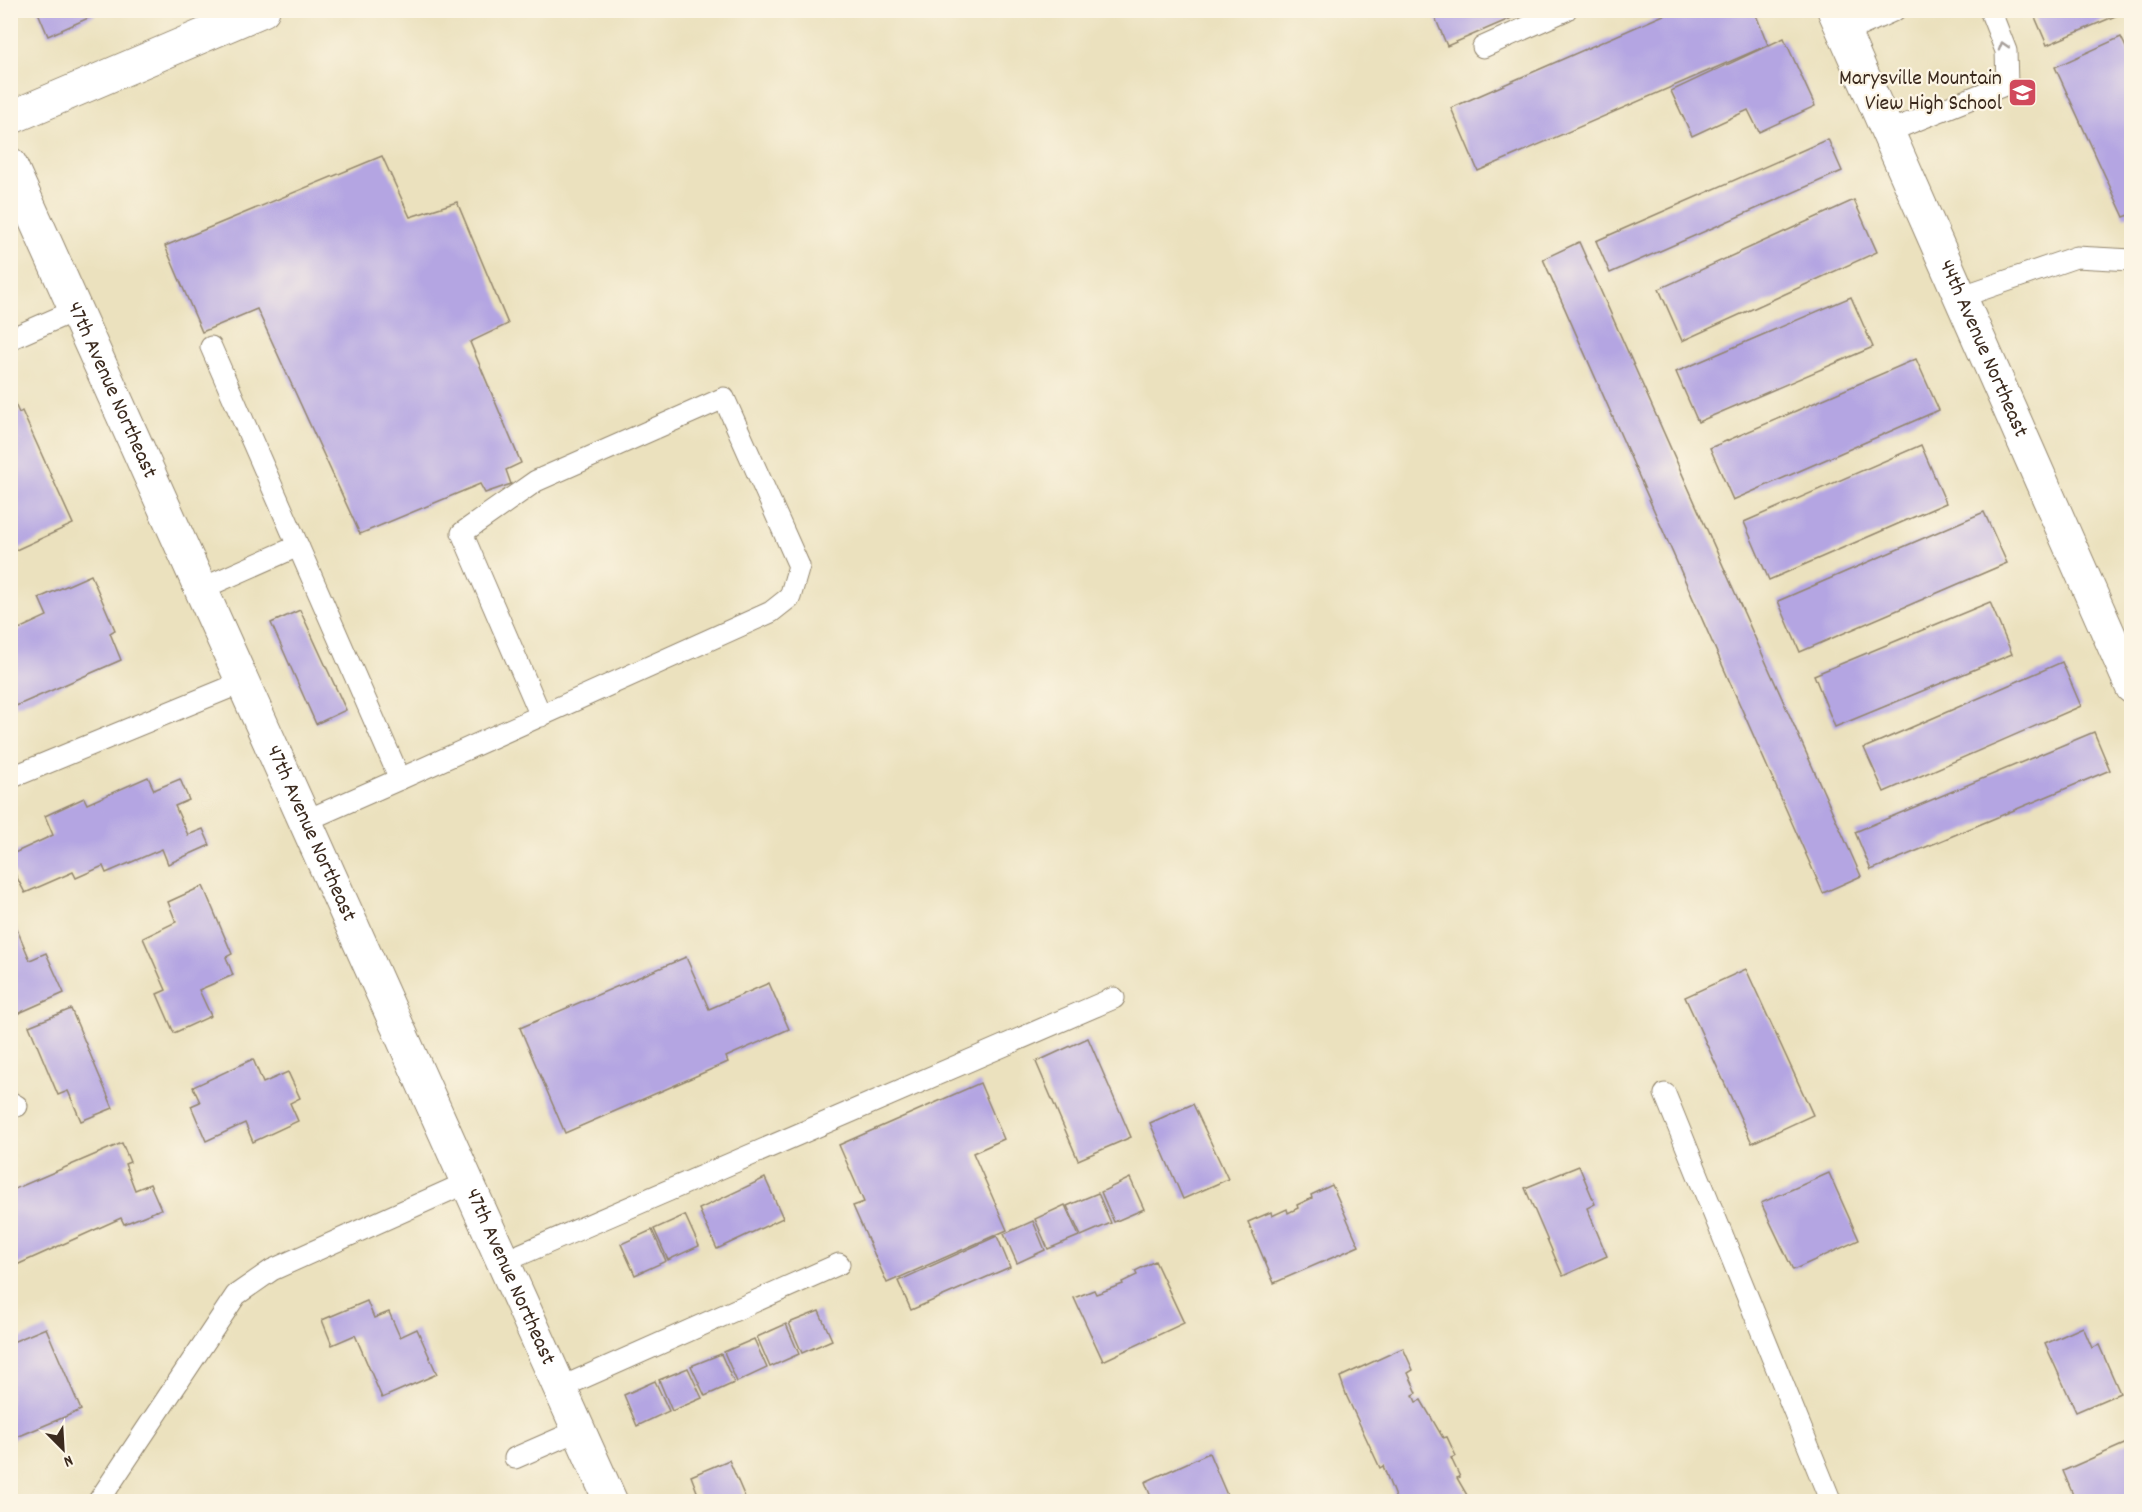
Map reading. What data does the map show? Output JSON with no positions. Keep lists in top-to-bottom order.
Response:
{
  "streets": {
    "street": ["44th Avenue Northeast", "47th Avenue Northeast"]
  },
  "places": {
    "school or university": ["Marysville Mountain View High School"]
  },
  "north": "bottom right"
}
